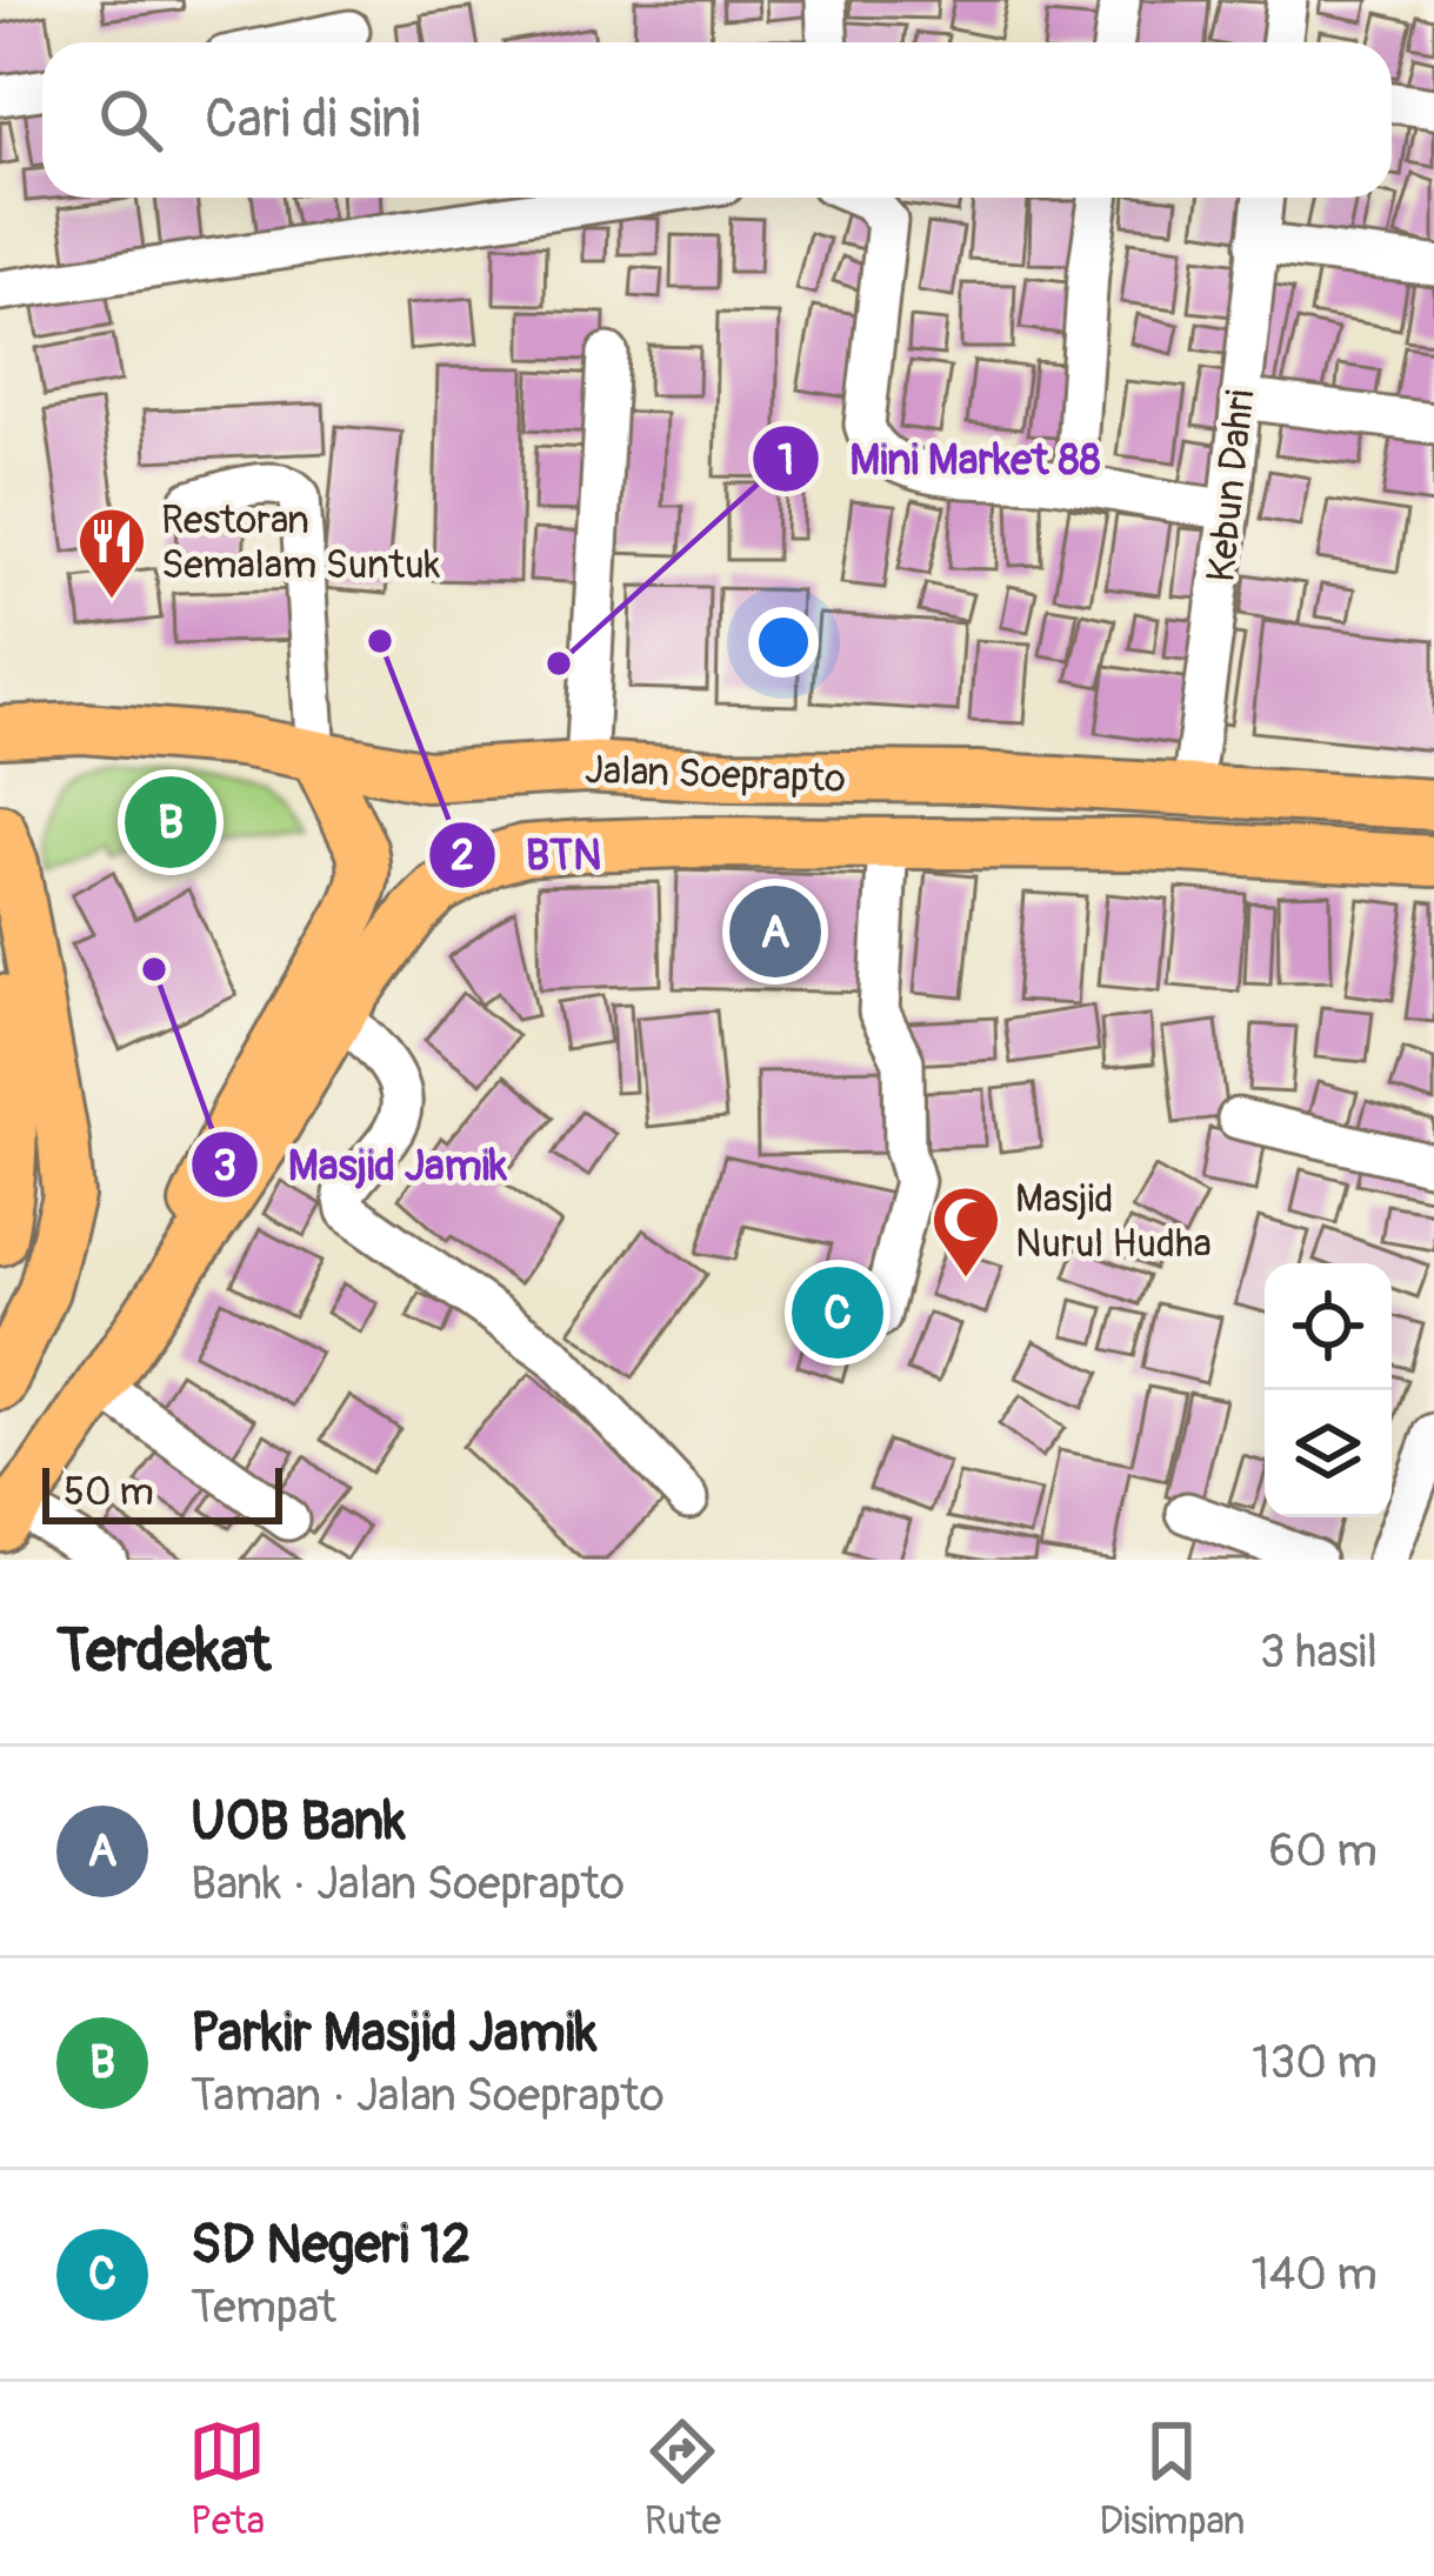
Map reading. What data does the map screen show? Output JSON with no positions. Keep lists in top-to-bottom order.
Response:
{
  "streets": {
    "main road": ["Jalan Soeprapto"],
    "street": ["Kebun Dahri"]
  },
  "crossings": [
    ["Kebun Dahri", "Jalan Soeprapto"]
  ],
  "places": {
    "restaurant": ["Restoran Semalam Suntuk"],
    "other": ["BTN", "Mini Market 88", "Masjid Jamik"],
    "mosque": ["Masjid Nurul Hudha"]
  },
  "scale_bar": "50 m",
  "page": {
    "search": "Cari di sini",
    "pins": ["B", "A", "C"],
    "scale": "50 m",
    "heading": ["Terdekat", "3 hasil"],
    "list": [
      {
        "mark": "A",
        "name": "UOB Bank",
        "note": "Bank · Jalan Soeprapto",
        "value": "60 m"
      },
      {
        "mark": "B",
        "name": "Parkir Masjid Jamik",
        "note": "Taman · Jalan Soeprapto",
        "value": "130 m"
      },
      {
        "mark": "C",
        "name": "SD Negeri 12",
        "note": "Tempat",
        "value": "140 m"
      }
    ],
    "nav": ["Peta", "Rute", "Disimpan"]
  }
}
